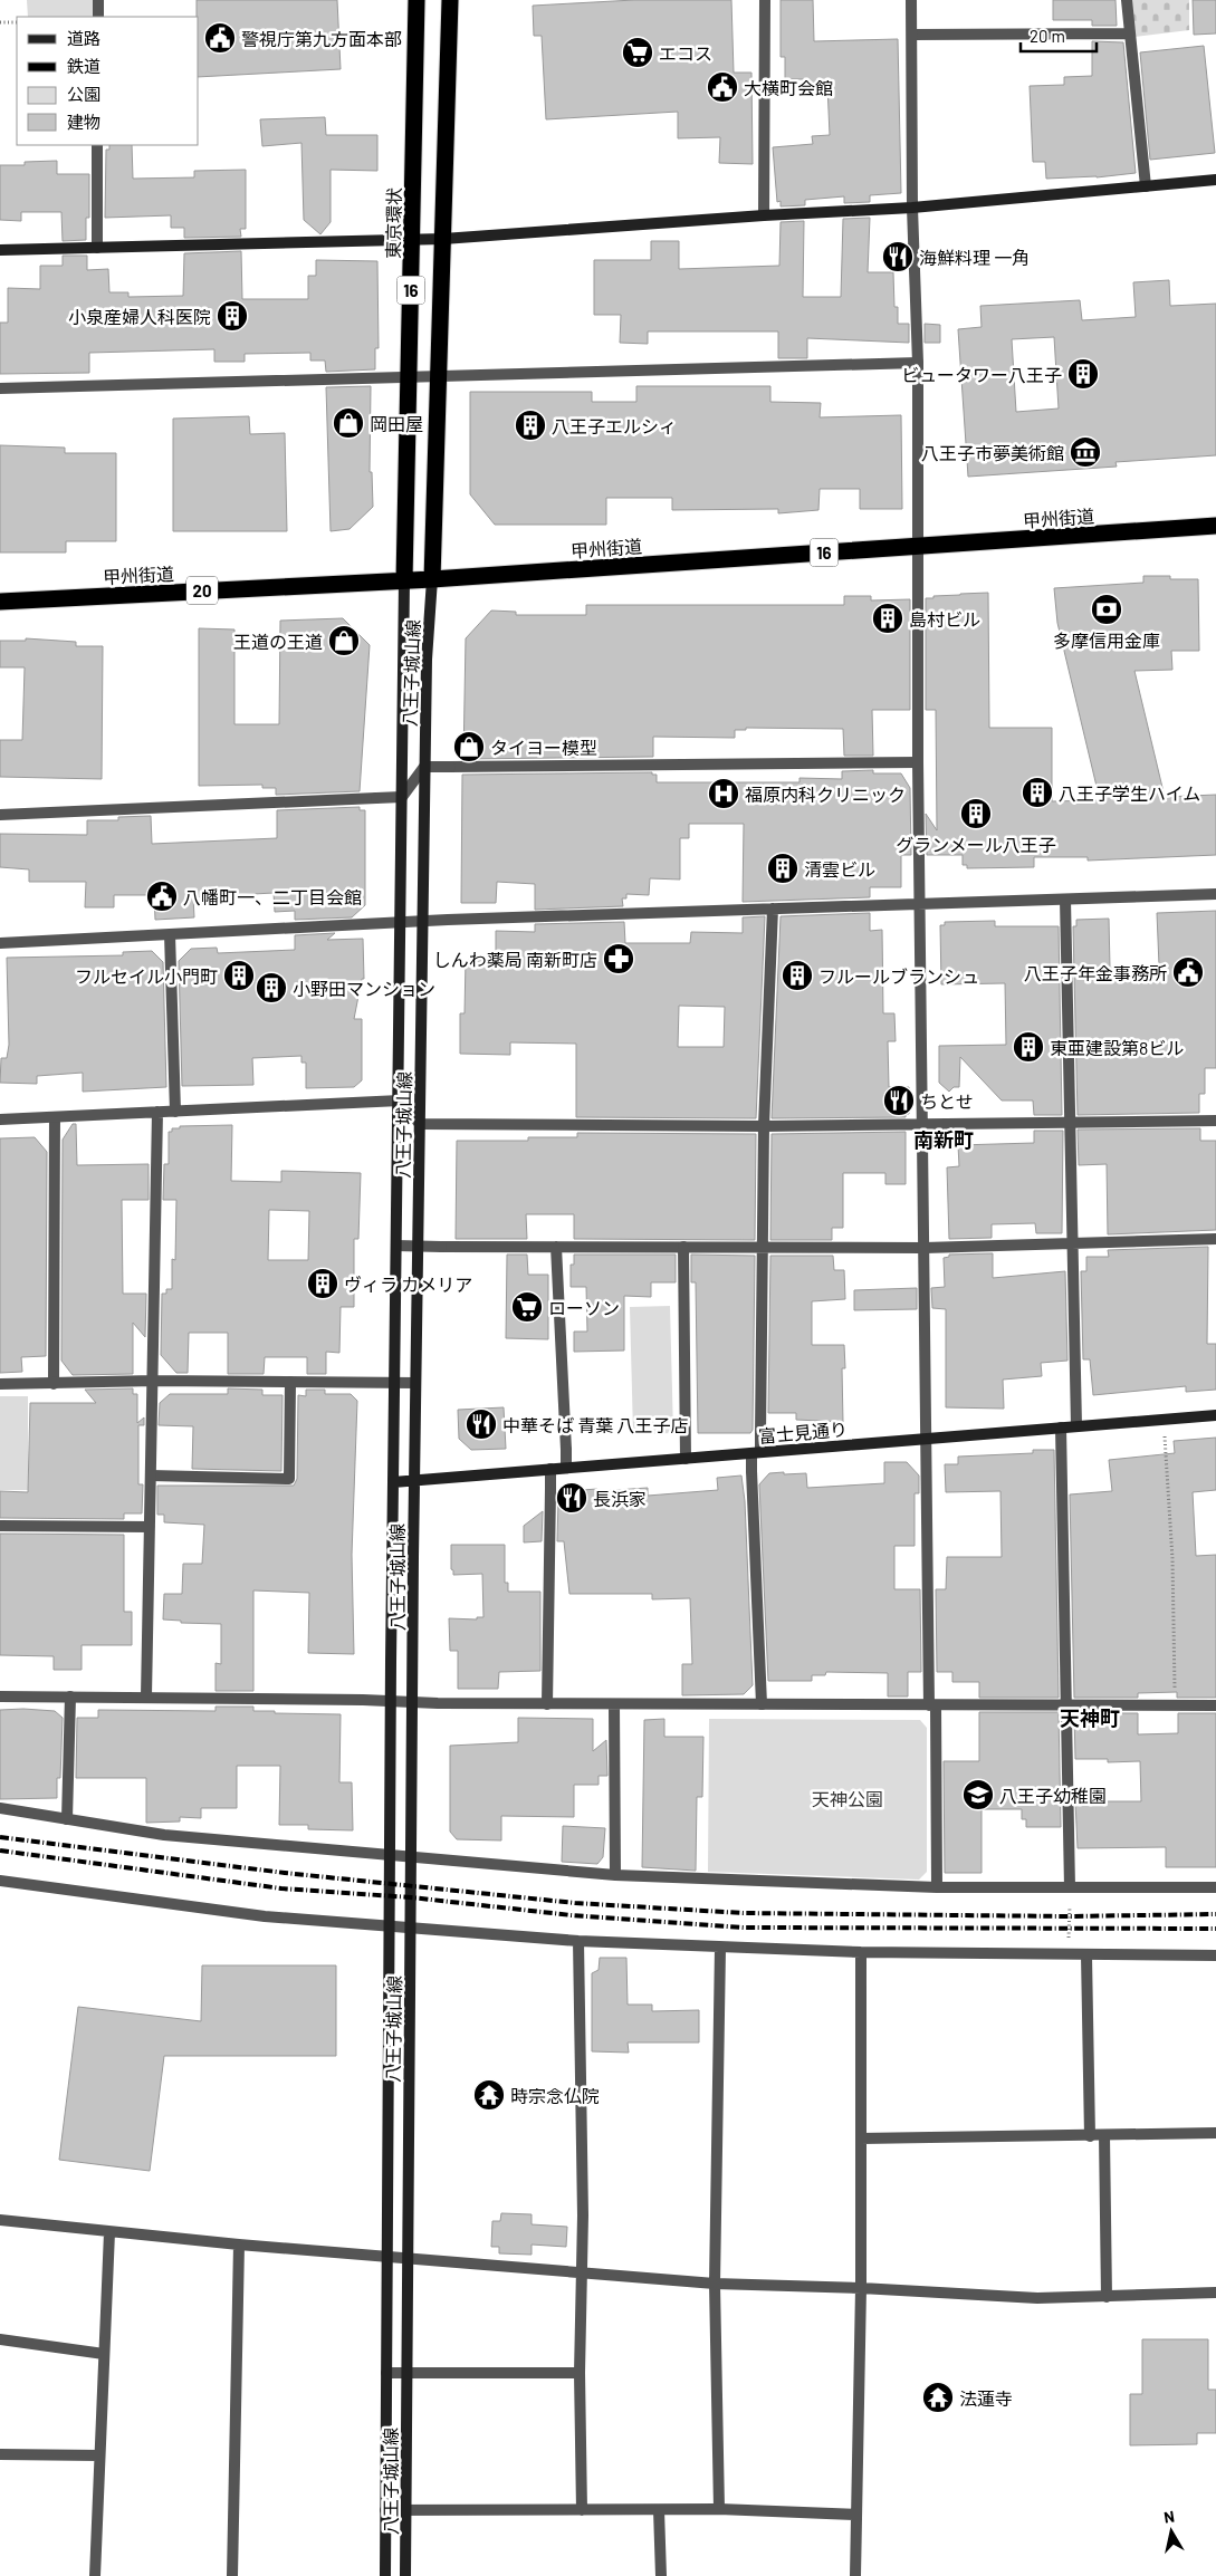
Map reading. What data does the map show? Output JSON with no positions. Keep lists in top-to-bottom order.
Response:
{
  "streets": {
    "highway": [
      "東京環状",
      "16",
      "甲州街道",
      "20"
    ],
    "main road": ["八王子城山線", "富士見通り"]
  },
  "crossings": [
    ["東京環状", "甲州街道"],
    ["東京環状", "八王子城山線"],
    ["16", "甲州街道"],
    ["16", "八王子城山線"],
    ["甲州街道", "八王子城山線"],
    ["八王子城山線", "富士見通り"]
  ],
  "districts": ["南新町", "天神町"],
  "parks": ["天神公園"],
  "places": {
    "public building": [
      "警視庁第九方面本部",
      "大横町会館",
      "八幡町一、二丁目会館",
      "八王子年金事務所"
    ],
    "supermarket": ["エコス", "ローソン"],
    "restaurant": [
      "海鮮料理 一角",
      "ちとせ",
      "中華そば 青葉 八王子店",
      "長浜家"
    ],
    "building": [
      "小泉産婦人科医院",
      "ビュータワー八王子",
      "八王子エルシィ",
      "島村ビル",
      "八王子学生ハイム",
      "グランメール八王子",
      "清雲ビル",
      "フルセイル小門町",
      "フルールブランシュ",
      "小野田マンション",
      "東亜建設第8ビル",
      "ヴィラ カメリア"
    ],
    "shop": ["岡田屋", "王道の王道", "タイヨー模型"],
    "museum": ["八王子市夢美術館"],
    "bank": ["多摩信用金庫"],
    "hospital": ["福原内科クリニック"],
    "pharmacy": ["しんわ薬局 南新町店"],
    "school or university": ["八王子幼稚園"],
    "temple": ["時宗念仏院", "法蓮寺"]
  },
  "legend": [
    "道路",
    "鉄道",
    "公園",
    "建物"
  ],
  "scale_bar": "20 m",
  "north": "top"
}
